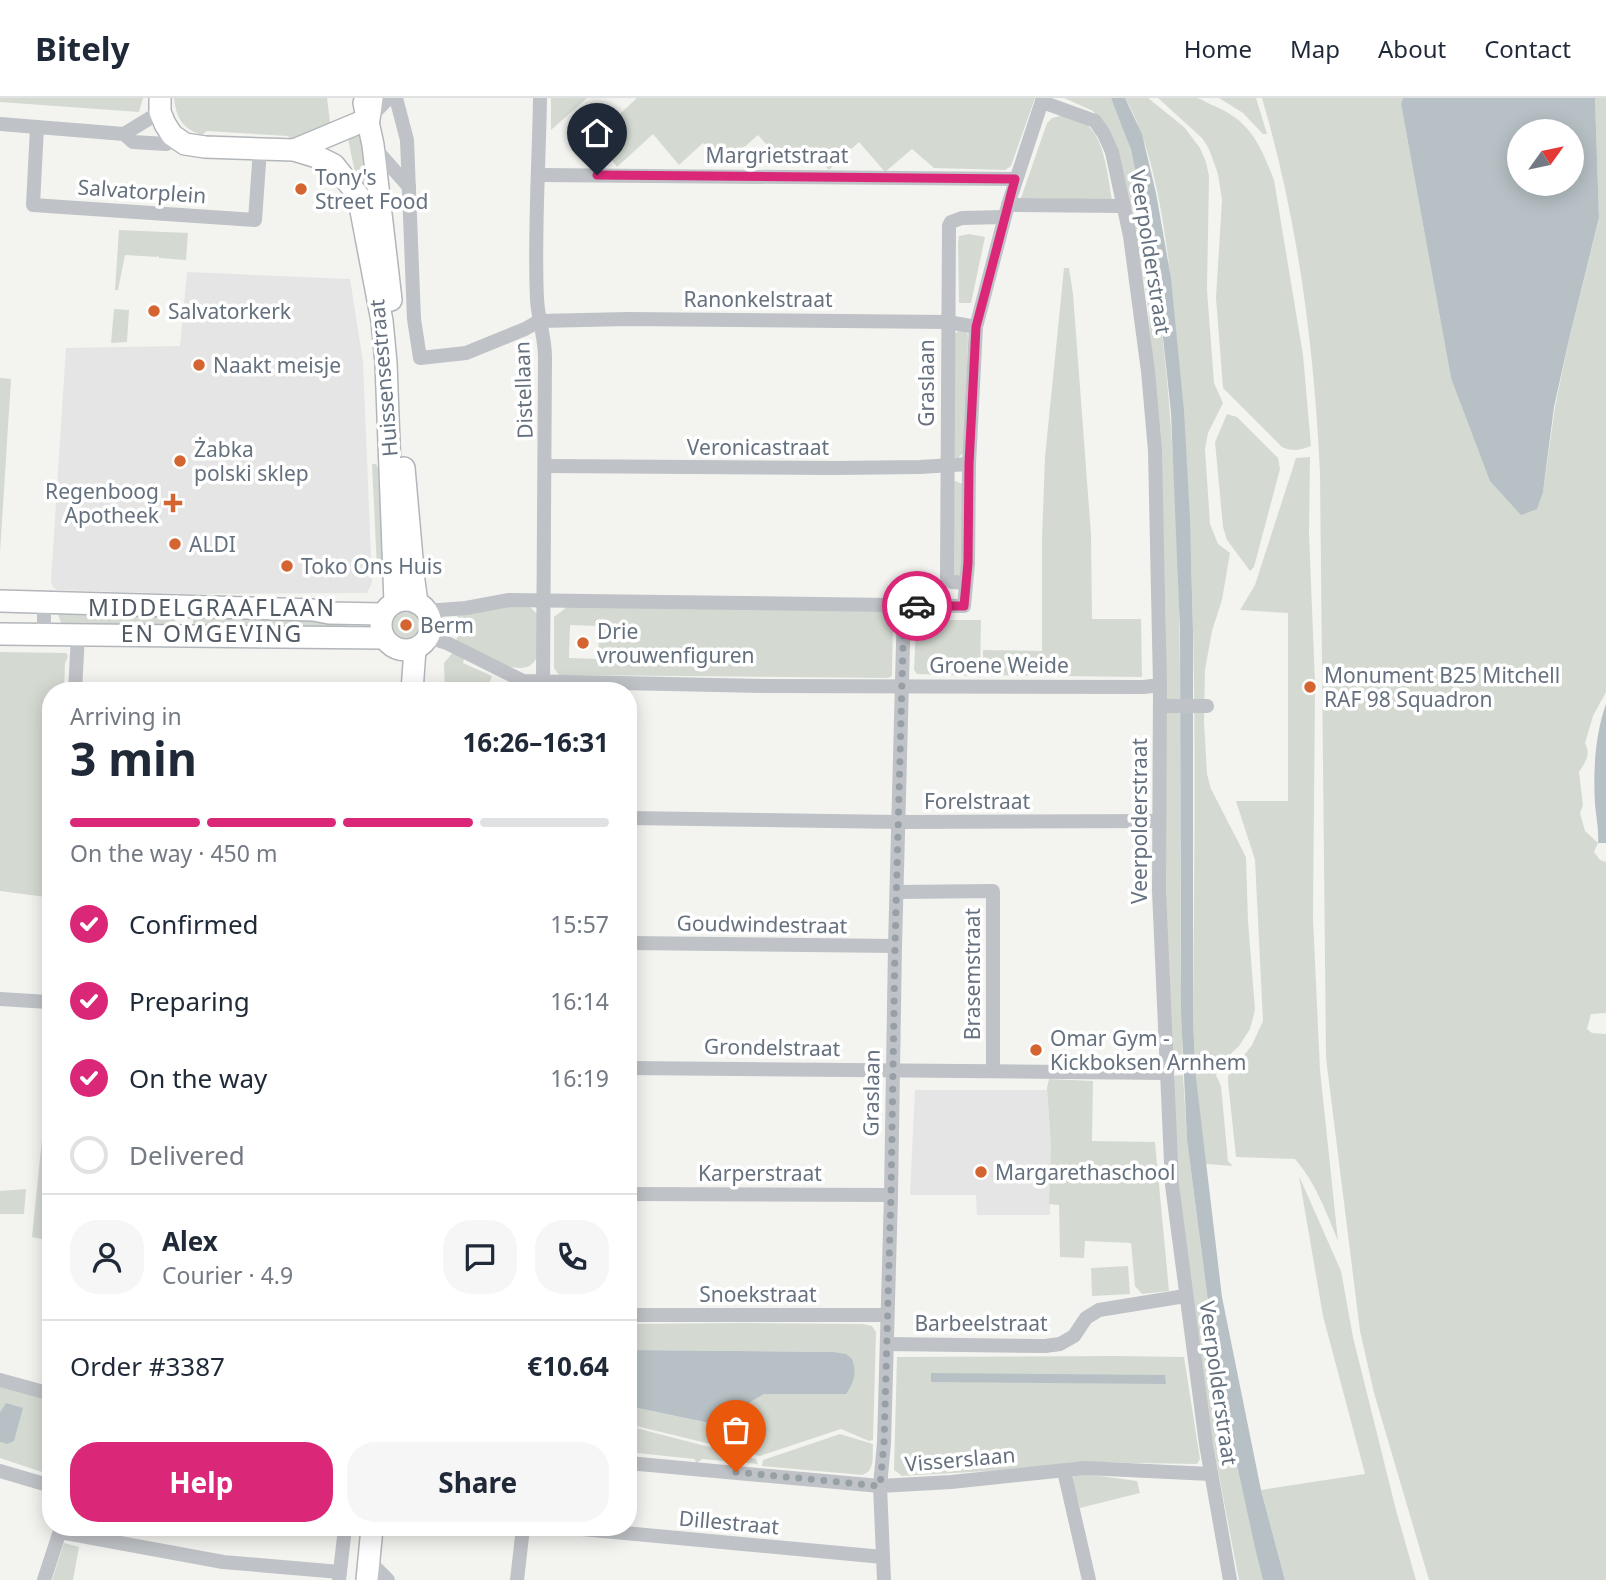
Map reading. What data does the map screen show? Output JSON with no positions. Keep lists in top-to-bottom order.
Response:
{
  "streets": {
    "street": [
      "Margrietstraat",
      "Salvatorplein",
      "Veerpolderstraat",
      "Ranonkelstraat",
      "Huissensestraat",
      "Graslaan",
      "Distellaan",
      "Veronicastraat",
      "Groene Weide",
      "Forelstraat",
      "Goudwindestraat",
      "Brasemstraat",
      "Grondelstraat",
      "Karperstraat",
      "Snoekstraat",
      "Barbeelstraat",
      "Visserslaan",
      "Dillestraat"
    ]
  },
  "crossings": [
    ["Margrietstraat", "Distellaan"],
    ["Veerpolderstraat", "Graslaan"],
    ["Veerpolderstraat", "Groene Weide"],
    ["Veerpolderstraat", "Forelstraat"],
    ["Veerpolderstraat", "Grondelstraat"],
    ["Veerpolderstraat", "Barbeelstraat"],
    ["Veerpolderstraat", "Visserslaan"],
    ["Ranonkelstraat", "Huissensestraat"],
    ["Ranonkelstraat", "Graslaan"],
    ["Ranonkelstraat", "Distellaan"],
    ["Huissensestraat", "Distellaan"],
    ["Huissensestraat", "Groene Weide"],
    ["Graslaan", "Veronicastraat"],
    ["Graslaan", "Groene Weide"],
    ["Graslaan", "Forelstraat"],
    ["Graslaan", "Goudwindestraat"],
    ["Graslaan", "Brasemstraat"],
    ["Graslaan", "Grondelstraat"],
    ["Graslaan", "Karperstraat"],
    ["Graslaan", "Snoekstraat"],
    ["Graslaan", "Barbeelstraat"],
    ["Graslaan", "Visserslaan"],
    ["Graslaan", "Dillestraat"],
    ["Distellaan", "Veronicastraat"],
    ["Distellaan", "Groene Weide"],
    ["Brasemstraat", "Grondelstraat"]
  ],
  "districts": ["MIDDELGRAAFLAAN EN OMGEVING"],
  "places": {
    "other": [
      "Tony's Street Food",
      "Salvatorkerk",
      "Naakt meisje",
      "Żabka polski sklep",
      "ALDI",
      "Toko Ons Huis",
      "Berm",
      "Drie vrouwenfiguren",
      "Monument B25 Mitchell RAF 98 Squadron",
      "Omar Gym - Kickboksen Arnhem",
      "Margarethaschool"
    ],
    "health": ["Regenboog Apotheek"]
  },
  "north": "top right",
  "page": {
    "header": "Bitely",
    "nav": [
      "Home",
      "Map",
      "About",
      "Contact"
    ],
    "heading": ["3 min", "Arriving in", "16:26–16:31"],
    "panel": [
      "Alex",
      "Courier · 4.9",
      "Order #3387",
      "€10.64"
    ],
    "bar": "On the way · 450 m",
    "list": [
      ["Confirmed", "15:57"],
      ["Preparing", "16:14"],
      ["On the way", "16:19"],
      "Delivered"
    ],
    "buttons": ["Help", "Share"]
  }
}
